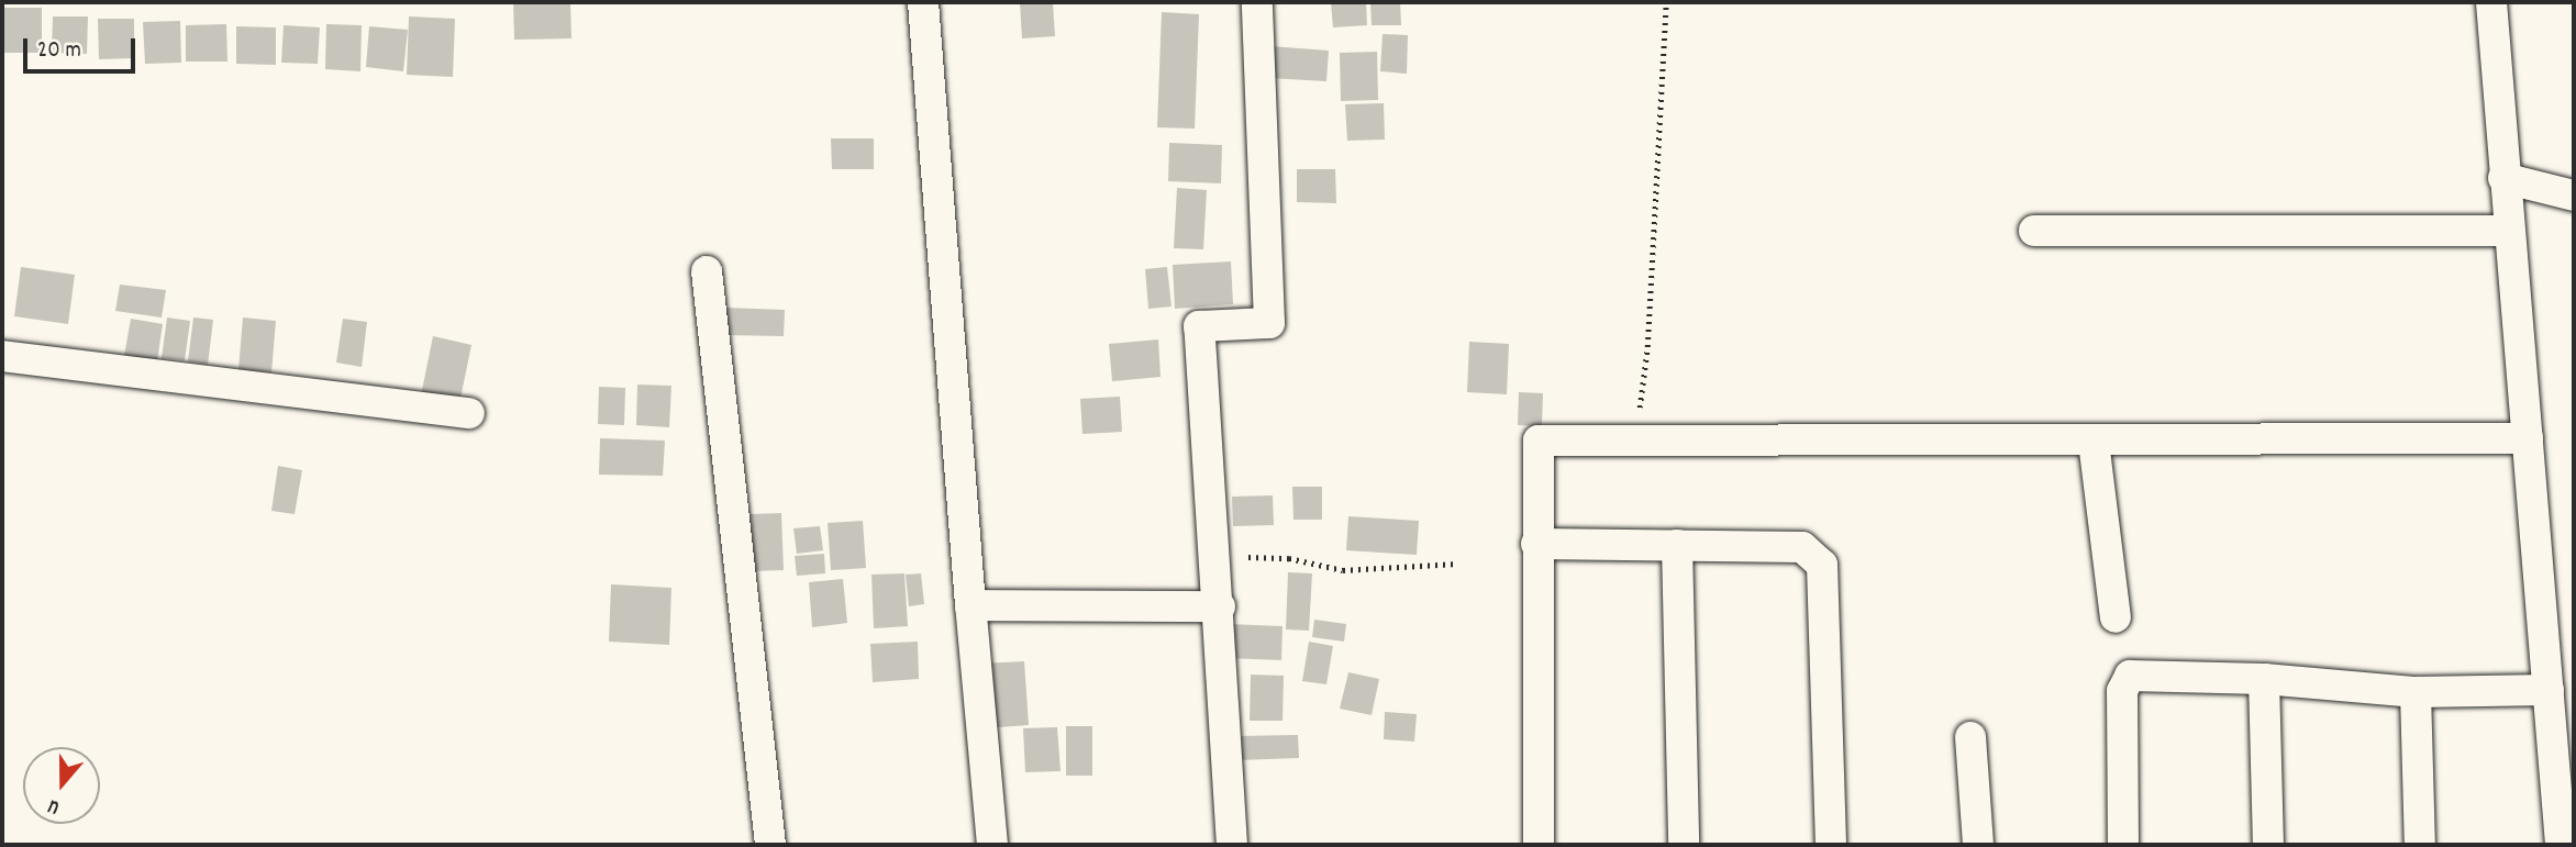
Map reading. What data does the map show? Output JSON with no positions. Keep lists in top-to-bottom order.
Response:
{
  "scale_bar": "20 m",
  "north": "bottom"
}
